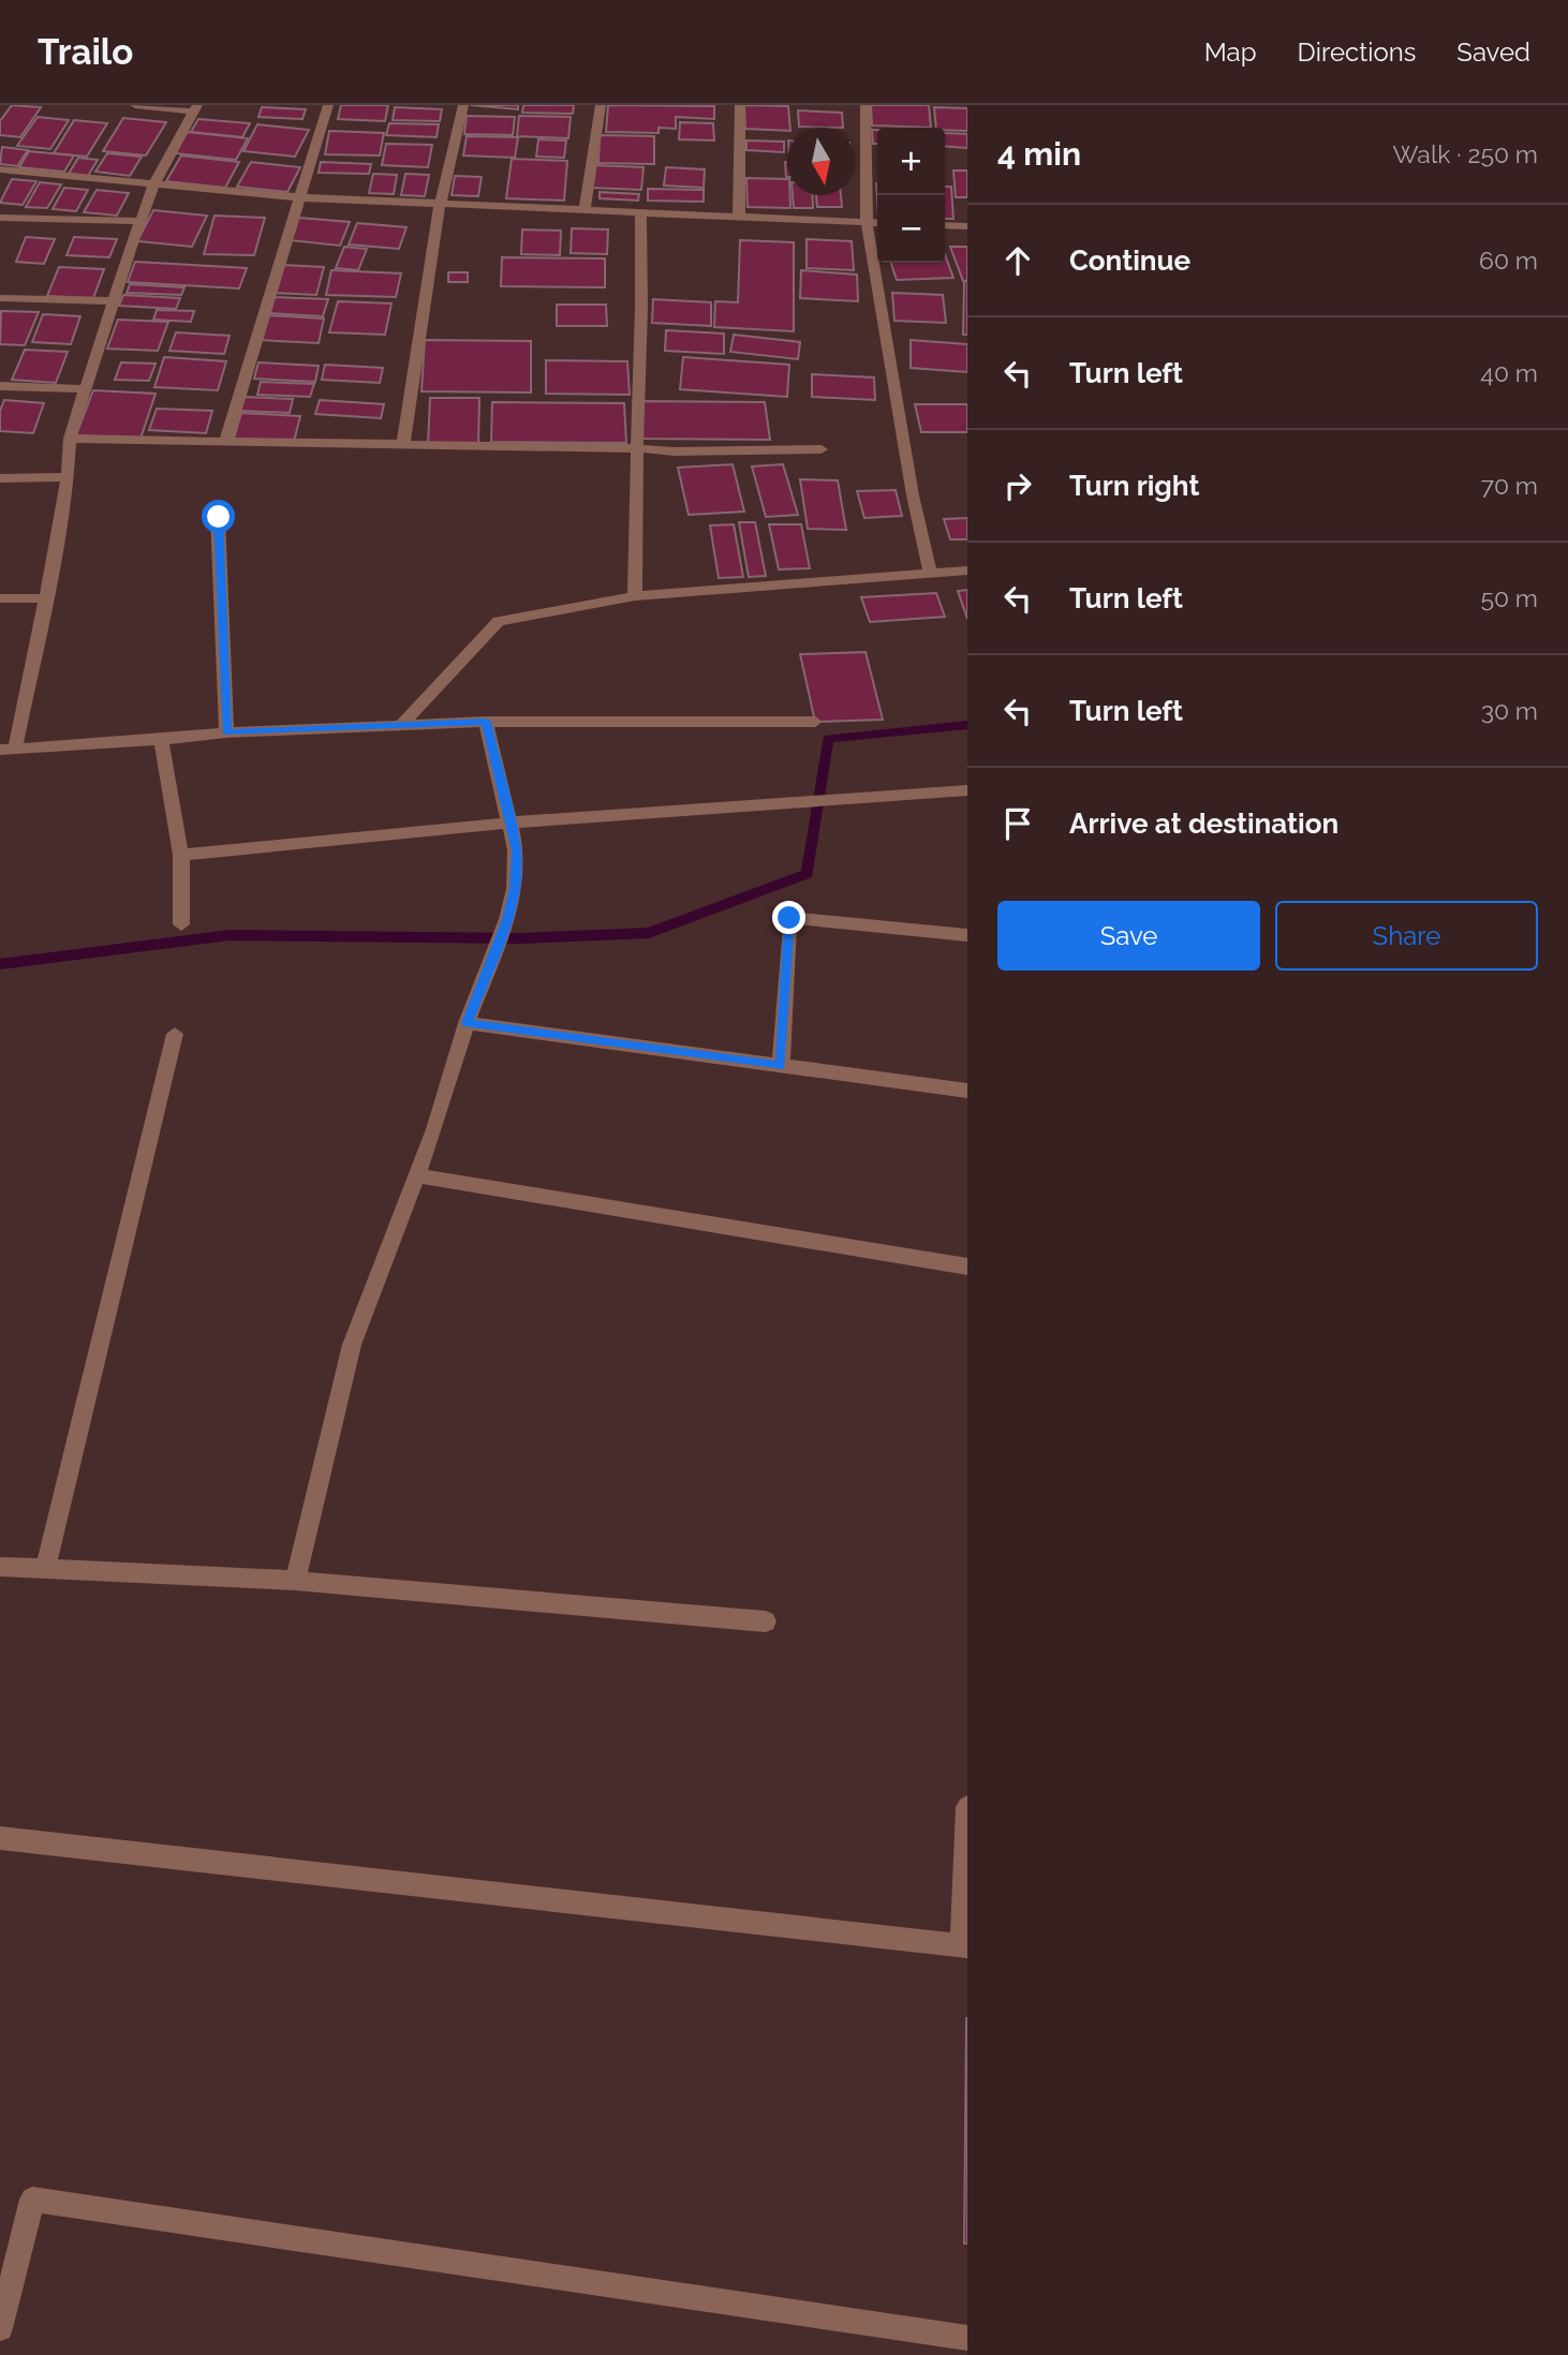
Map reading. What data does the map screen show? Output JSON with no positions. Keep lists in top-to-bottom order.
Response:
{
  "north": "bottom",
  "page": {
    "header": "Trailo",
    "nav": ["Map", "Directions", "Saved"],
    "heading": ["4 min", "Walk · 250 m"],
    "map_buttons": ["+", "−"],
    "list": [
      ["Continue", "60 m"],
      ["Turn left", "40 m"],
      ["Turn right", "70 m"],
      ["Turn left", "50 m"],
      ["Turn left", "30 m"],
      "Arrive at destination"
    ],
    "buttons": ["Save", "Share"]
  }
}
